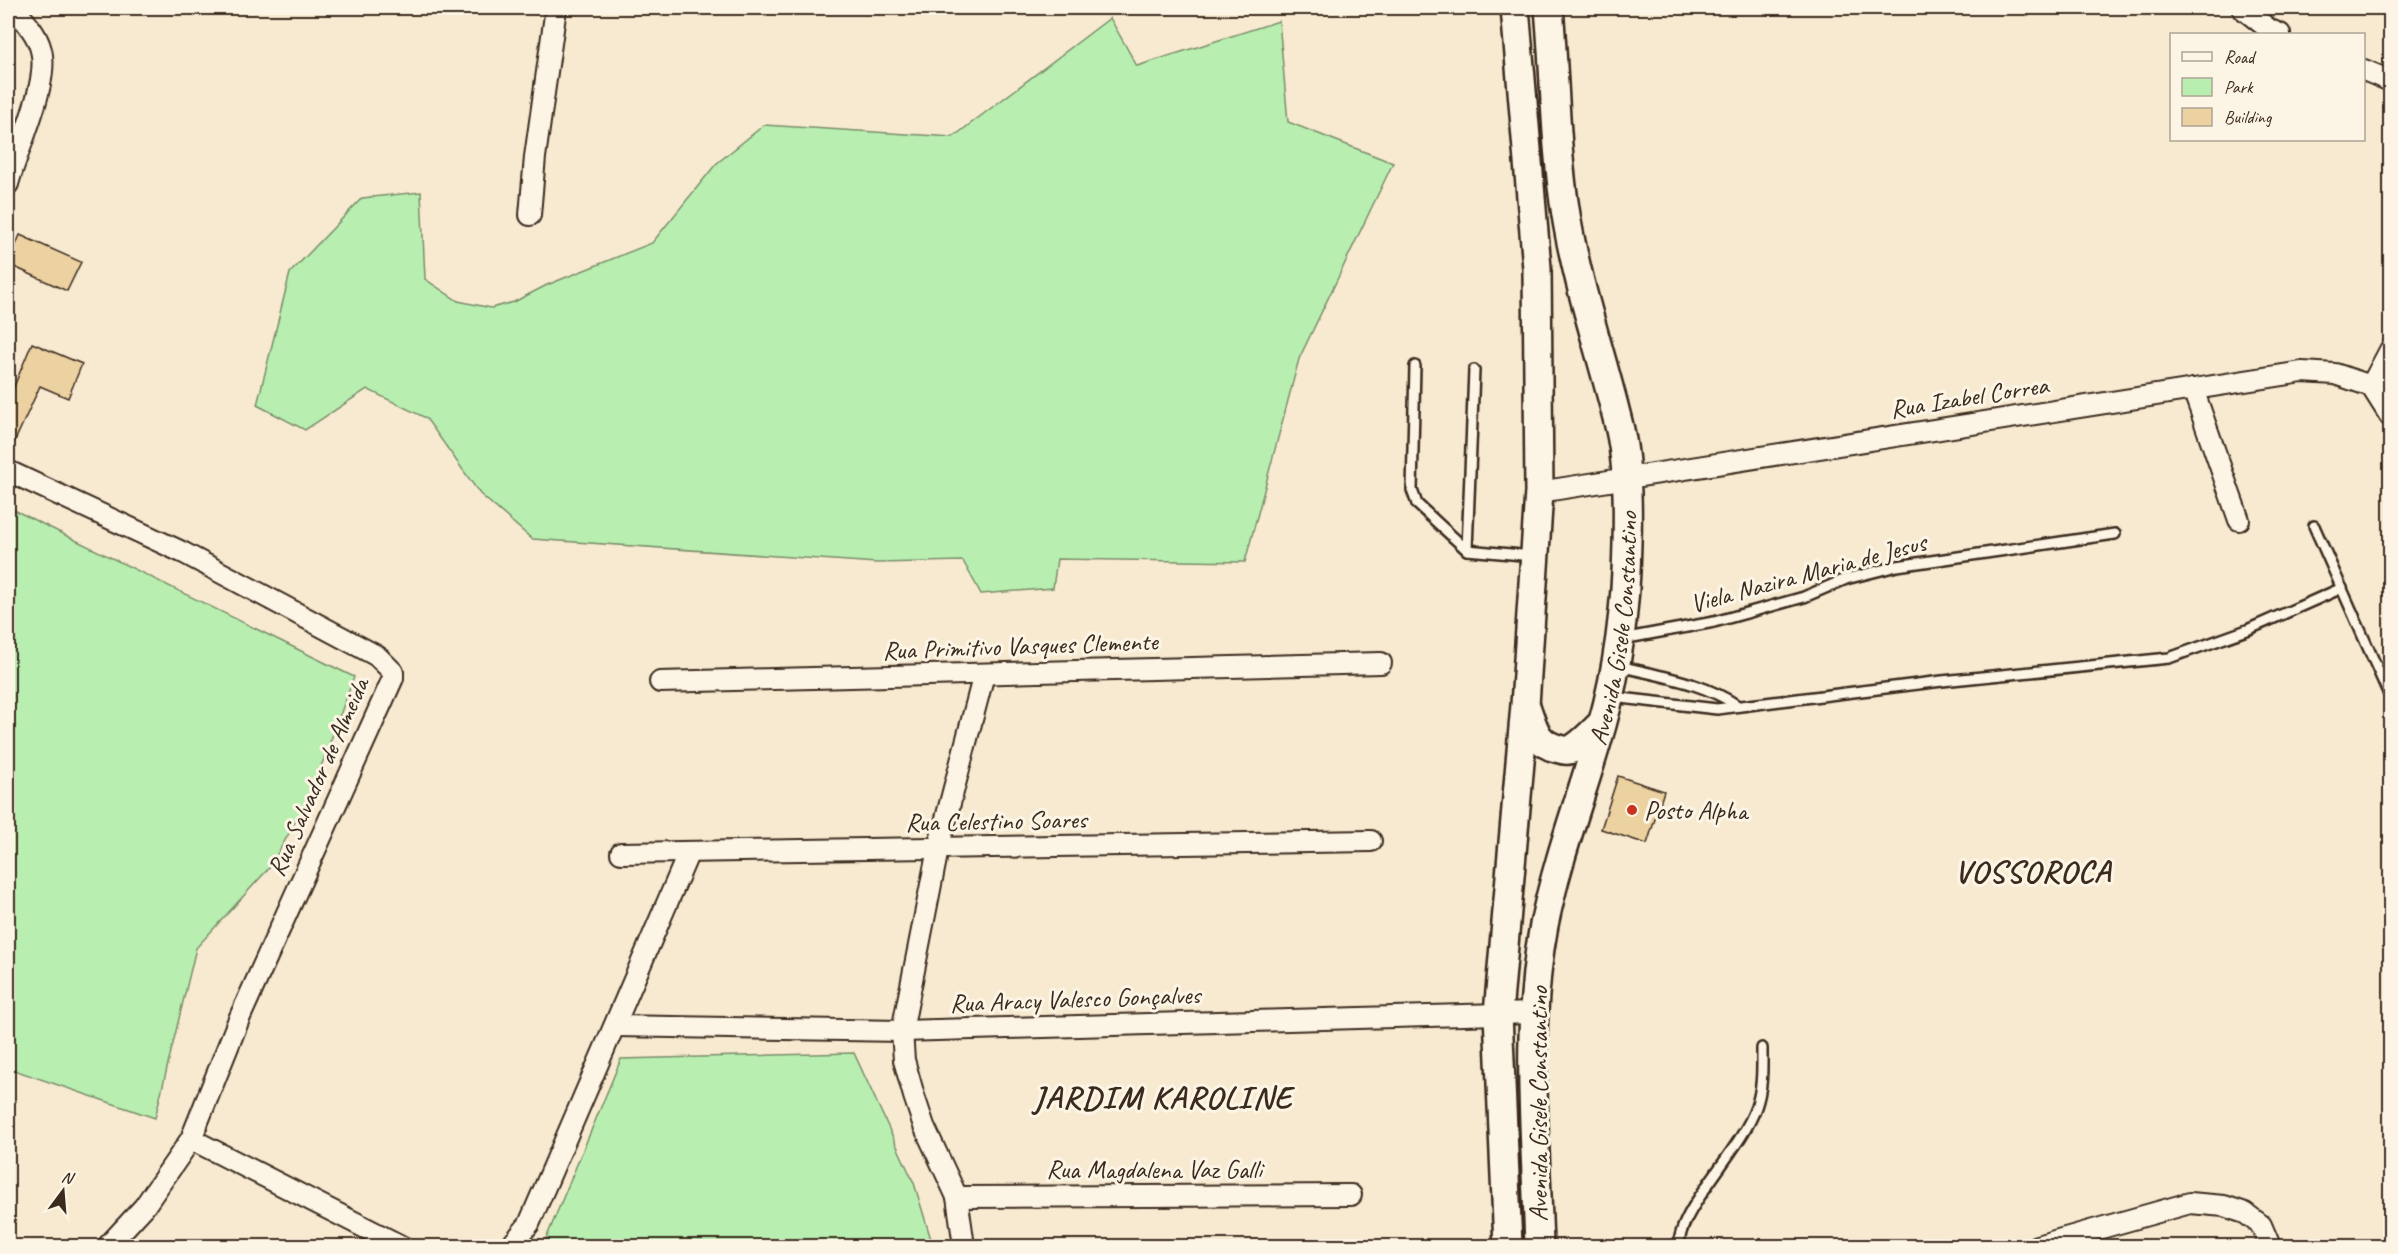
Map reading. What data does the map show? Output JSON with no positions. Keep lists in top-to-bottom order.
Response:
{
  "streets": {
    "main road": ["Avenida Gisele Constantino"],
    "street": [
      "Rua Izabel Correa",
      "Rua Primitivo Vasques Clemente",
      "Rua Salvador de Almeida",
      "Rua Celestino Soares",
      "Rua Aracy Valesco Gonçalves",
      "Rua Magdalena Vaz Galli"
    ],
    "lane": ["Viela Nazira Maria de Jesus"]
  },
  "crossings": [
    ["Rua Izabel Correa", "Avenida Gisele Constantino"],
    ["Viela Nazira Maria de Jesus", "Avenida Gisele Constantino"],
    ["Avenida Gisele Constantino", "Rua Aracy Valesco Gonçalves"]
  ],
  "districts": ["VOSSOROCA", "JARDIM KAROLINE"],
  "places": ["Posto Alpha"],
  "legend": ["Road", "Park", "Building"],
  "north": "top"
}
